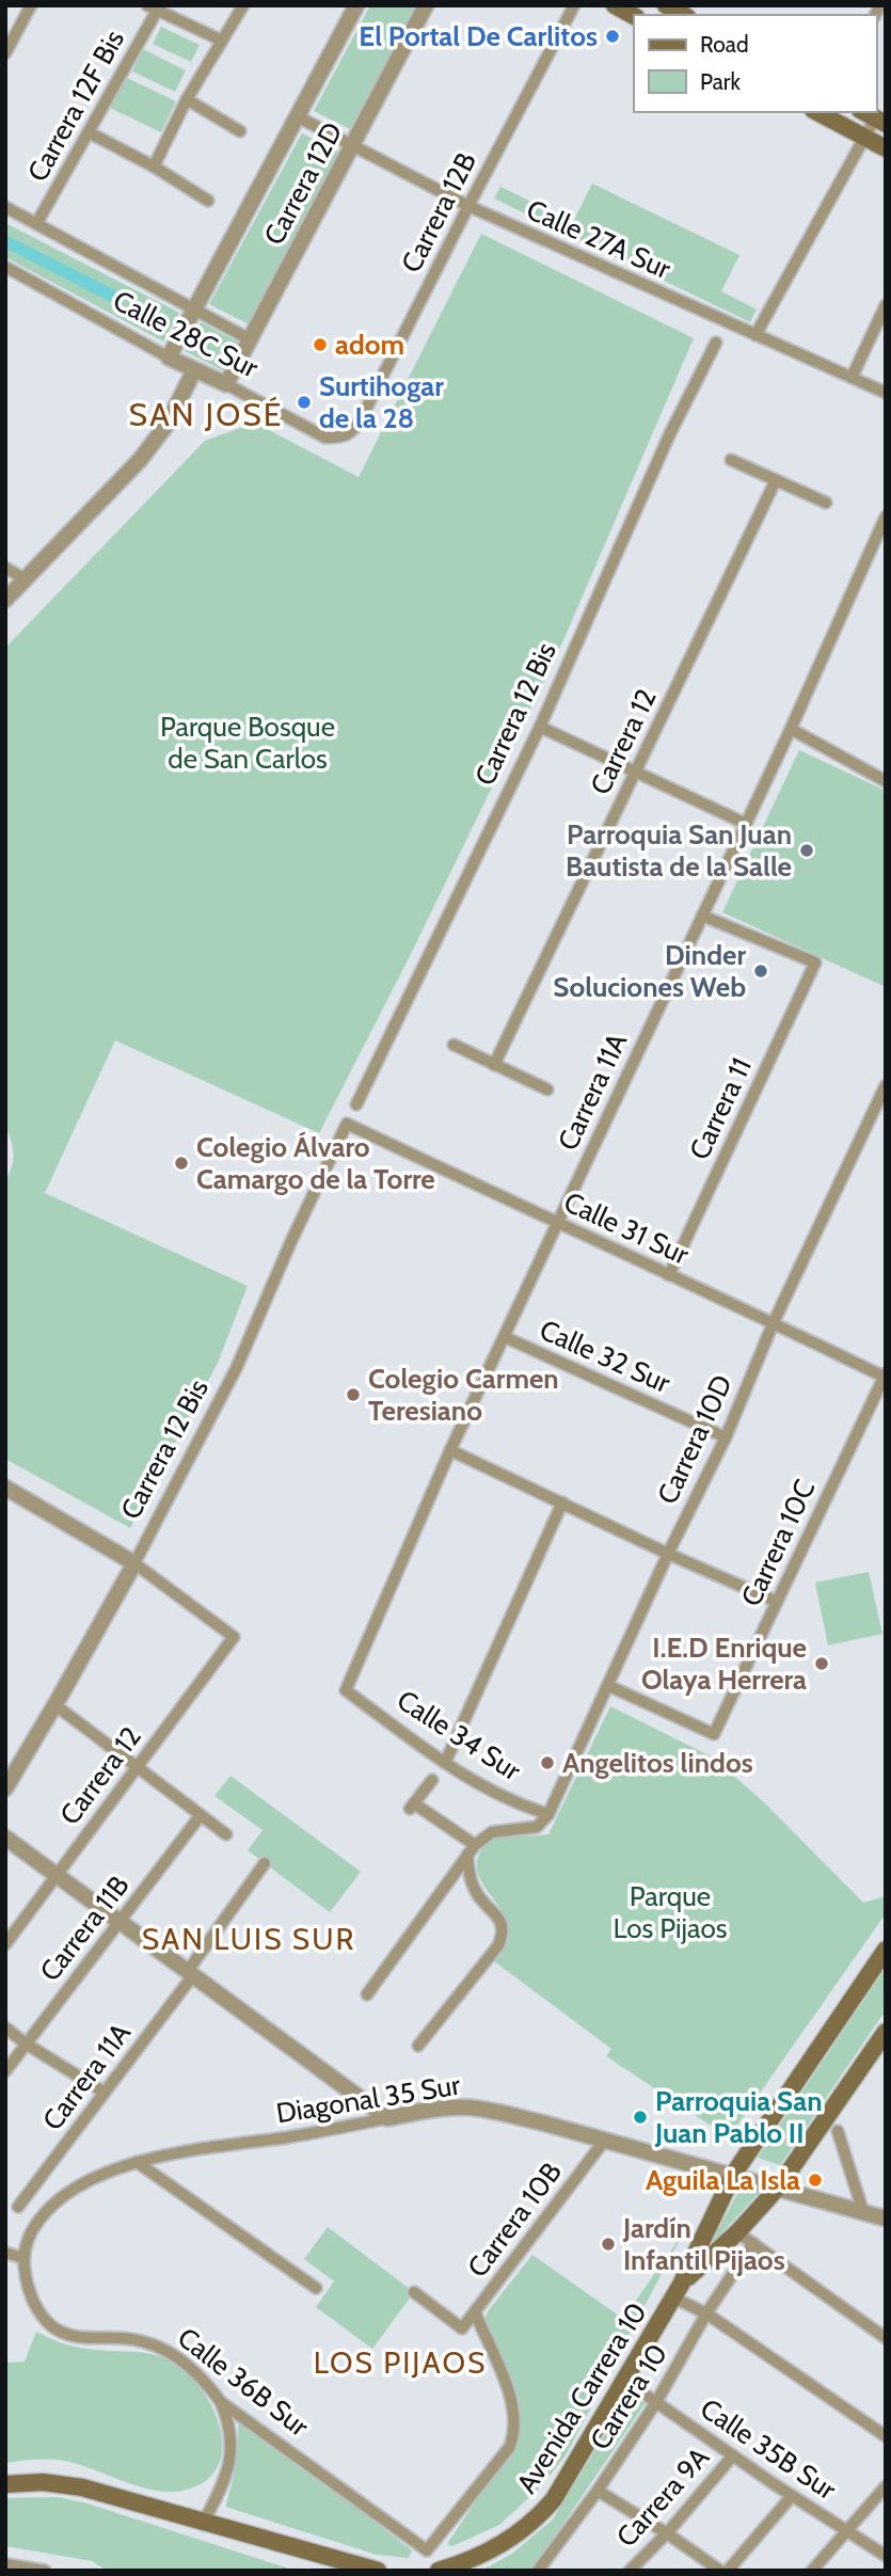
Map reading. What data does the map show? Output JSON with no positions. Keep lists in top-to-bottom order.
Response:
{
  "streets": {
    "main road": ["Avenida Carrera 10"],
    "street": [
      "Carrera 12F Bis",
      "Carrera 12D",
      "Carrera 12B",
      "Calle 27A Sur",
      "Calle 28C Sur",
      "Carrera 12 Bis",
      "Carrera 12",
      "Carrera 11A",
      "Carrera 11",
      "Calle 31 Sur",
      "Calle 32 Sur",
      "Carrera 10D",
      "Carrera 10C",
      "Calle 34 Sur",
      "Carrera 11B",
      "Diagonal 35 Sur",
      "Carrera 10B",
      "Calle 36B Sur",
      "Carrera 10",
      "Calle 35B Sur",
      "Carrera 9A"
    ]
  },
  "crossings": [
    ["Carrera 12F Bis", "Calle 28C Sur"],
    ["Carrera 12D", "Calle 27A Sur"],
    ["Carrera 12D", "Calle 28C Sur"],
    ["Carrera 12B", "Calle 27A Sur"],
    ["Carrera 12B", "Calle 28C Sur"],
    ["Carrera 12 Bis", "Carrera 12"],
    ["Carrera 12 Bis", "Calle 31 Sur"],
    ["Carrera 11A", "Carrera 11"],
    ["Carrera 11A", "Calle 31 Sur"],
    ["Carrera 11A", "Calle 32 Sur"],
    ["Carrera 11A", "Calle 34 Sur"],
    ["Carrera 11", "Calle 31 Sur"],
    ["Calle 31 Sur", "Carrera 10D"],
    ["Calle 31 Sur", "Carrera 10C"],
    ["Calle 32 Sur", "Carrera 10D"],
    ["Carrera 10D", "Carrera 10C"],
    ["Carrera 10D", "Calle 34 Sur"],
    ["Diagonal 35 Sur", "Carrera 10B"],
    ["Diagonal 35 Sur", "Calle 36B Sur"],
    ["Diagonal 35 Sur", "Avenida Carrera 10"],
    ["Carrera 10B", "Calle 36B Sur"],
    ["Carrera 10", "Calle 35B Sur"],
    ["Avenida Carrera 10", "Calle 35B Sur"],
    ["Calle 35B Sur", "Carrera 9A"]
  ],
  "districts": ["SAN JOSÉ", "SAN LUIS SUR", "LOS PIJAOS"],
  "parks": ["Parque Bosque de San Carlos", "Parque Los Pijaos"],
  "places": [
    "El Portal De Carlitos",
    "adom",
    "Surtihogar de la 28",
    "Parroquia San Juan Bautista de la Salle",
    "Dinder Soluciones Web",
    "Colegio Álvaro Camargo de la Torre",
    "Colegio Carmen Teresiano",
    "I.E.D Enrique Olaya Herrera",
    "Angelitos lindos",
    "Parroquia San Juan Pablo II",
    "Aguila La Isla",
    "Jardín Infantil Pijaos"
  ],
  "legend": ["Road", "Park"]
}
